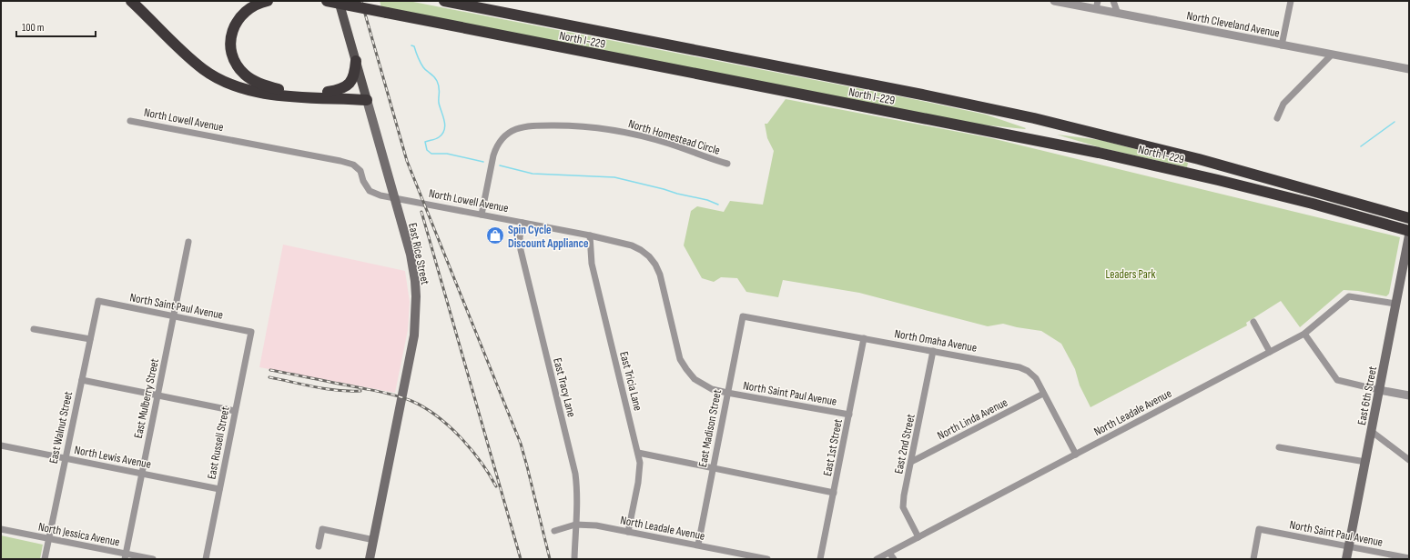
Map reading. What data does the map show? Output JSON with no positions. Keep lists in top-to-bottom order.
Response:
{
  "streets": {
    "highway": ["North I-229"],
    "main road": ["East Rice Street", "East 6th Street"],
    "street": [
      "North Cleveland Avenue",
      "North Lowell Avenue",
      "North Homestead Circle",
      "North Saint Paul Avenue",
      "North Omaha Avenue",
      "East Tricia Lane",
      "East Tracy Lane",
      "East Mulberry Street",
      "North Leadale Avenue",
      "North Linda Avenue",
      "East Walnut Street",
      "East Madison Street",
      "East Russell Street",
      "East 2nd Street",
      "East 1st Street",
      "North Lewis Avenue",
      "North Jessica Avenue"
    ]
  },
  "crossings": [
    ["North Lowell Avenue", "North Homestead Circle"],
    ["North Lowell Avenue", "East Rice Street"],
    ["North Lowell Avenue", "North Saint Paul Avenue"],
    ["North Lowell Avenue", "East Tricia Lane"],
    ["North Lowell Avenue", "East Tracy Lane"],
    ["North Lowell Avenue", "East Madison Street"],
    ["North Saint Paul Avenue", "East 6th Street"],
    ["North Saint Paul Avenue", "East Mulberry Street"],
    ["North Saint Paul Avenue", "East Walnut Street"],
    ["North Saint Paul Avenue", "East Madison Street"],
    ["North Saint Paul Avenue", "East Russell Street"],
    ["North Saint Paul Avenue", "East 1st Street"],
    ["North Omaha Avenue", "North Leadale Avenue"],
    ["North Omaha Avenue", "North Linda Avenue"],
    ["North Omaha Avenue", "East Madison Street"],
    ["North Omaha Avenue", "East 2nd Street"],
    ["North Omaha Avenue", "East 1st Street"],
    ["East Tricia Lane", "North Leadale Avenue"],
    ["East Tracy Lane", "North Leadale Avenue"],
    ["East 6th Street", "North Leadale Avenue"],
    ["East Mulberry Street", "North Lewis Avenue"],
    ["East Mulberry Street", "North Jessica Avenue"],
    ["North Leadale Avenue", "East Madison Street"],
    ["North Leadale Avenue", "East 2nd Street"],
    ["North Linda Avenue", "East 2nd Street"],
    ["East Walnut Street", "North Lewis Avenue"],
    ["East Walnut Street", "North Jessica Avenue"],
    ["East Russell Street", "North Lewis Avenue"]
  ],
  "parks": ["Leaders Park"],
  "places": {
    "shop": ["Spin Cycle Discount Appliance"]
  },
  "scale_bar": "100 m"
}
